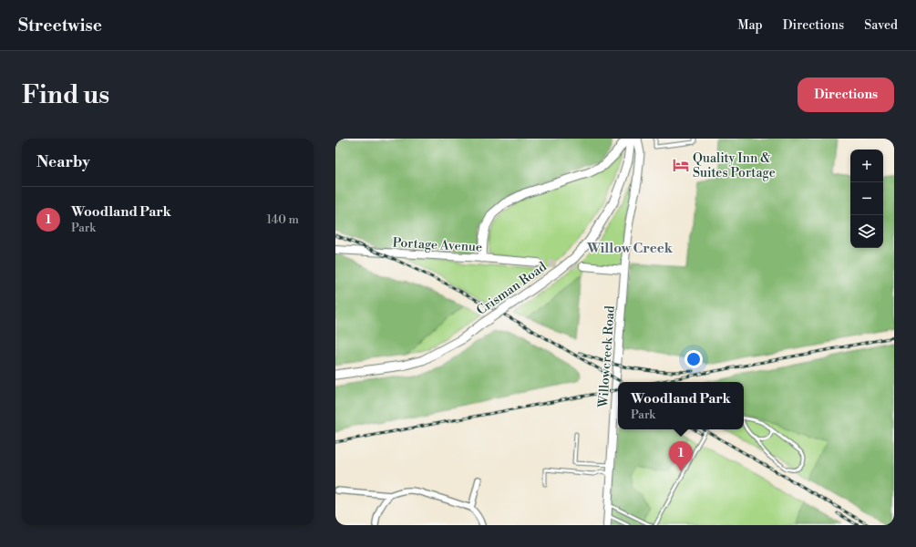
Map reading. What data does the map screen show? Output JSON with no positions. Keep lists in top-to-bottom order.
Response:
{
  "streets": {
    "main road": ["Crisman Road"],
    "street": ["Portage Avenue", "Willowcreek Road"]
  },
  "districts": ["Willow Creek"],
  "places": {
    "hotel": ["Quality Inn & Suites Portage"]
  },
  "page": {
    "header": "Streetwise",
    "nav": ["Map", "Directions", "Saved"],
    "buttons": "Directions",
    "title": "Find us",
    "heading": "Nearby",
    "map_buttons": ["+", "−"],
    "list": [
      {
        "mark": "1",
        "name": "Woodland Park",
        "note": "Park",
        "value": "140 m"
      }
    ],
    "popup": ["Woodland Park", "Park"],
    "pins": "1"
  }
}
